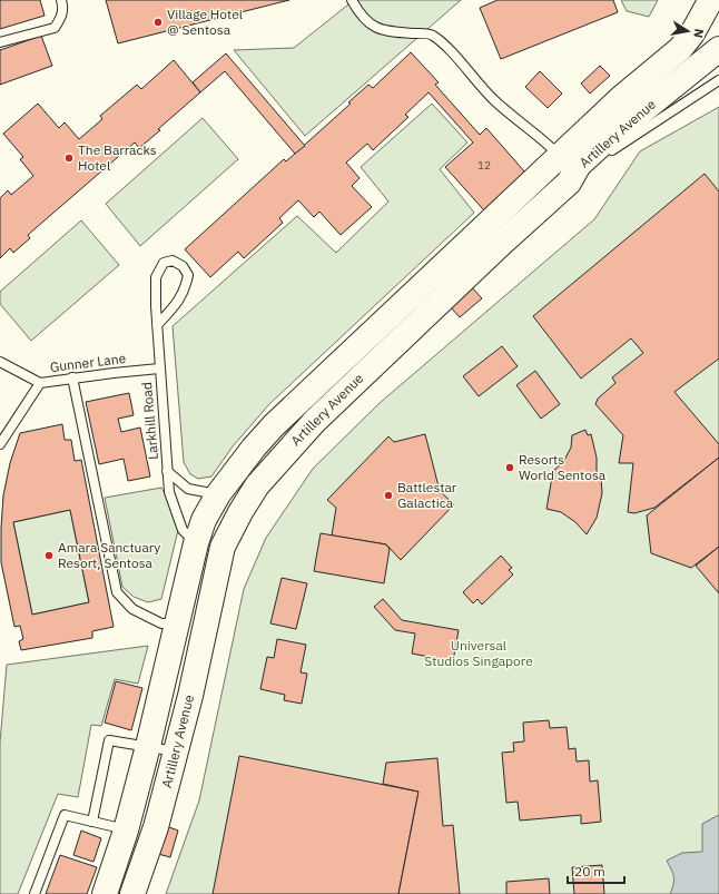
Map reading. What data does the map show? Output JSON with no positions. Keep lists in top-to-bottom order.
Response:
{
  "streets": {
    "street": ["Artillery Avenue"],
    "lane": ["Gunner Lane", "Larkhill Road"]
  },
  "crossings": [
    ["Artillery Avenue", "Larkhill Road"],
    ["Gunner Lane", "Larkhill Road"]
  ],
  "parks": ["Universal Studios Singapore"],
  "places": [
    "Village Hotel @ Sentosa",
    "The Barracks Hotel",
    "Resorts World Sentosa",
    "Battlestar Galactica",
    "Amara Sanctuary Resort, Sentosa"
  ],
  "house_numbers": ["12"],
  "scale_bar": "20 m",
  "north": "right"
}
